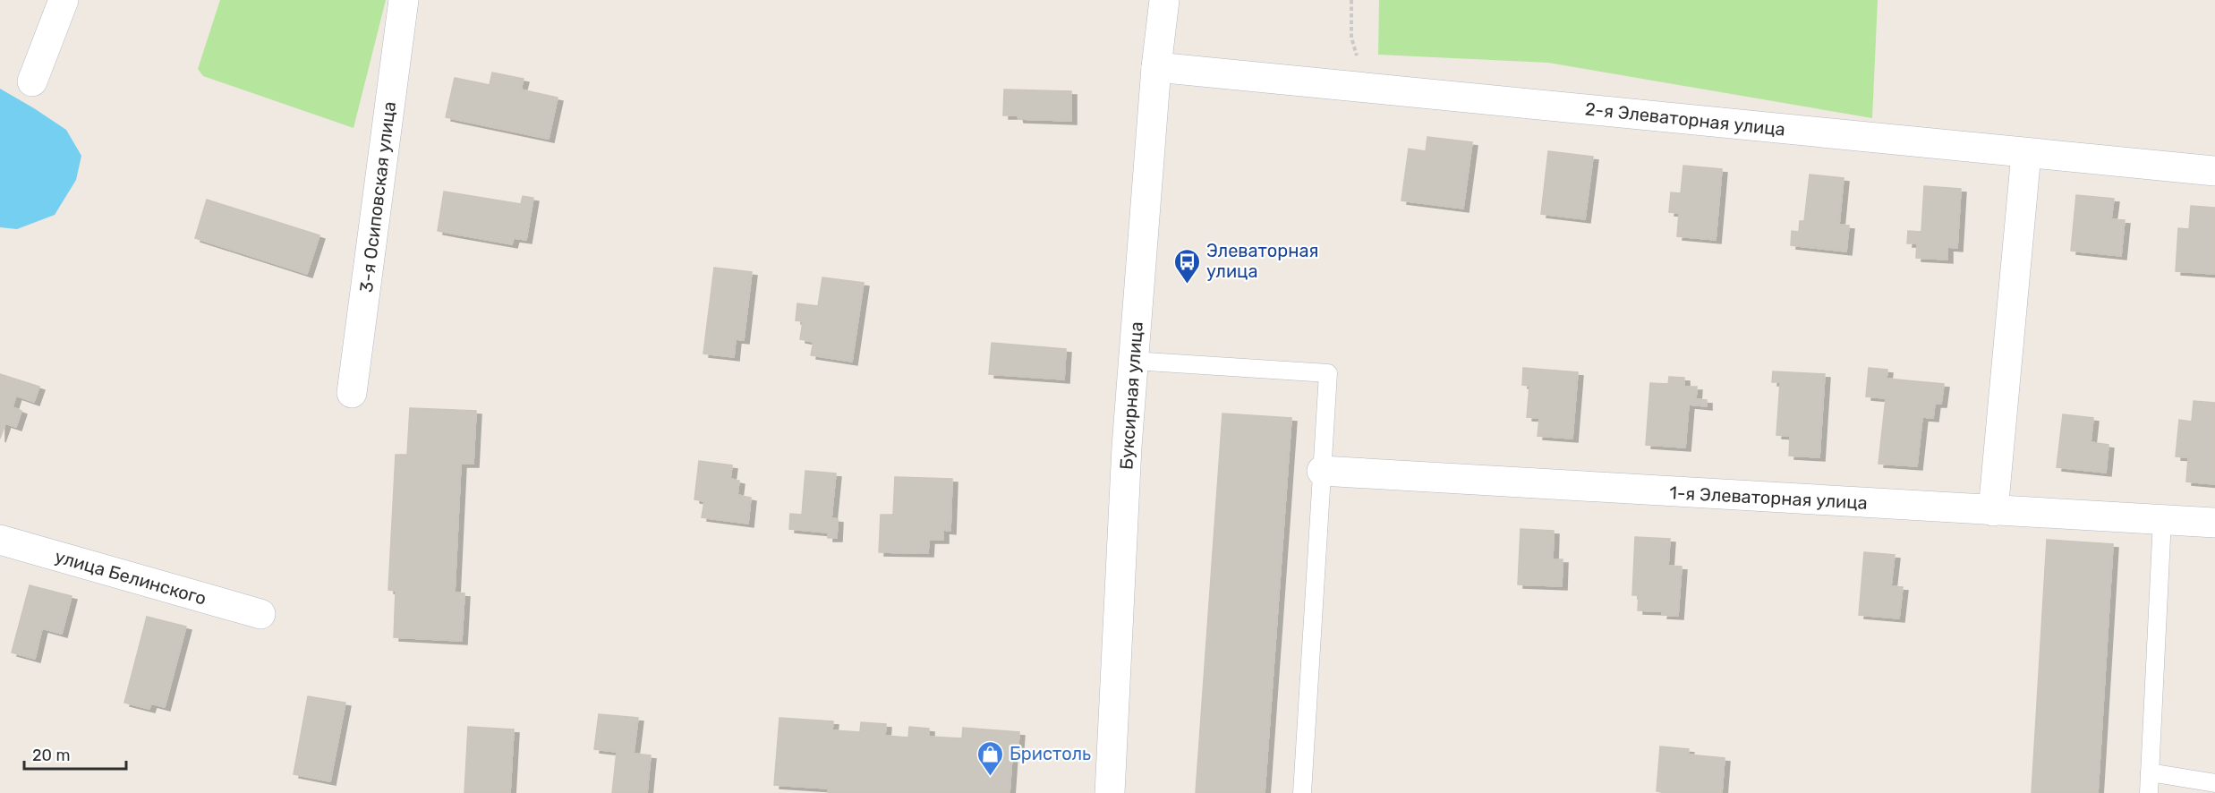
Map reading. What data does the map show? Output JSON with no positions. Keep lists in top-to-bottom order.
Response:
{
  "streets": {
    "street": [
      "2-я Элеваторная улица",
      "3-я Осиповская улица",
      "Буксирная улица",
      "1-я Элеваторная улица",
      "улица Белинского"
    ]
  },
  "crossings": [
    ["2-я Элеваторная улица", "Буксирная улица"]
  ],
  "places": {
    "bus stop": ["Элеваторная улица"],
    "shop": ["Бристоль"]
  },
  "scale_bar": "20 m"
}
